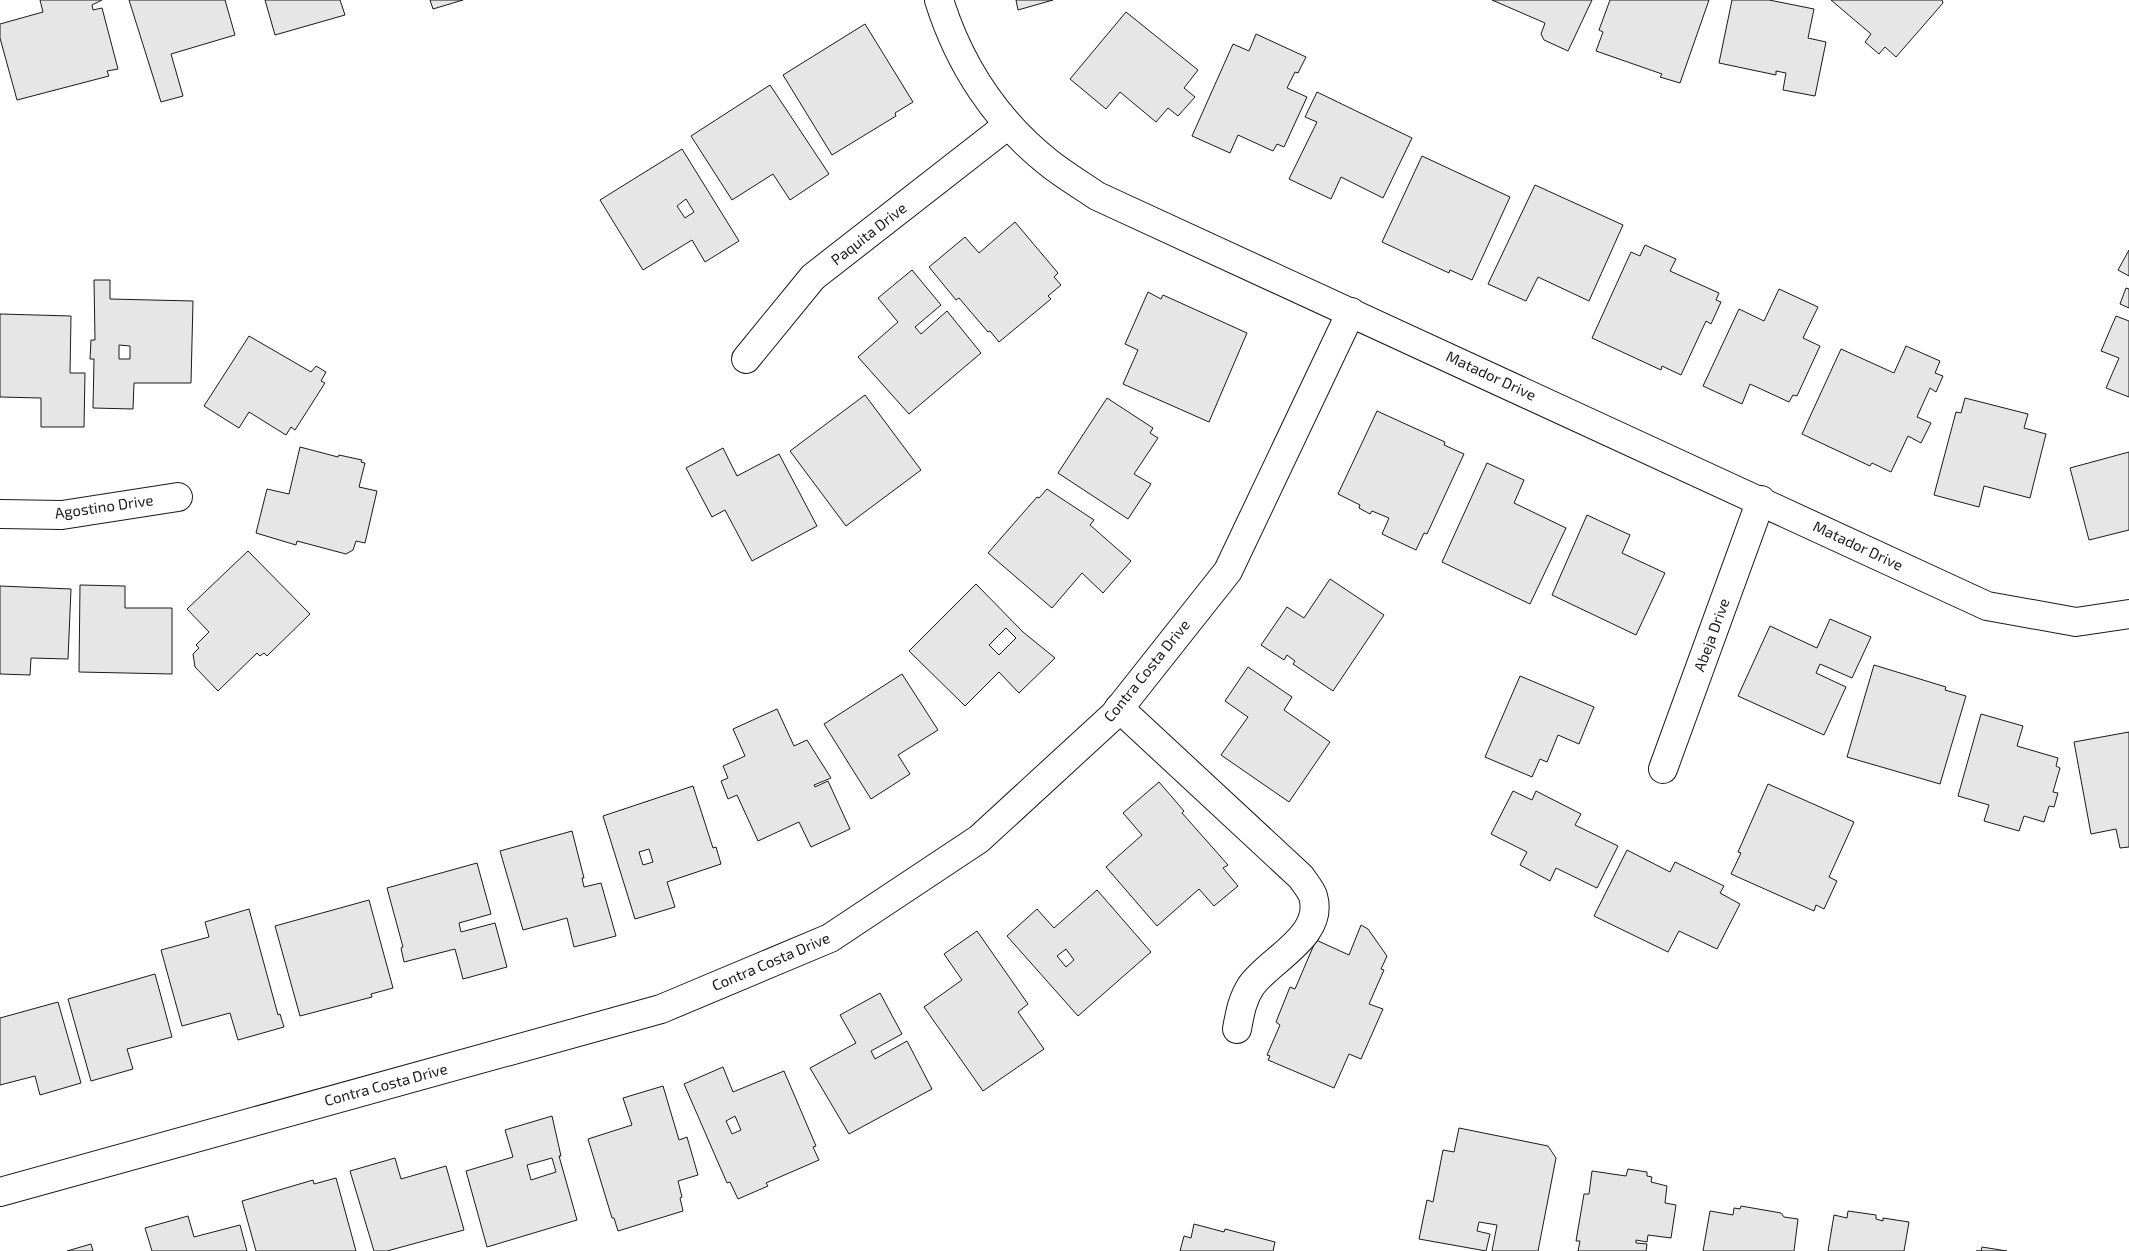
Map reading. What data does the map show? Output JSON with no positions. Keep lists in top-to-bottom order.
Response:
{
  "streets": {
    "street": [
      "Paquita Drive",
      "Matador Drive",
      "Agostino Drive",
      "Abeja Drive",
      "Contra Costa Drive"
    ]
  },
  "crossings": [
    ["Paquita Drive", "Matador Drive"],
    ["Matador Drive", "Abeja Drive"],
    ["Matador Drive", "Contra Costa Drive"]
  ]
}
